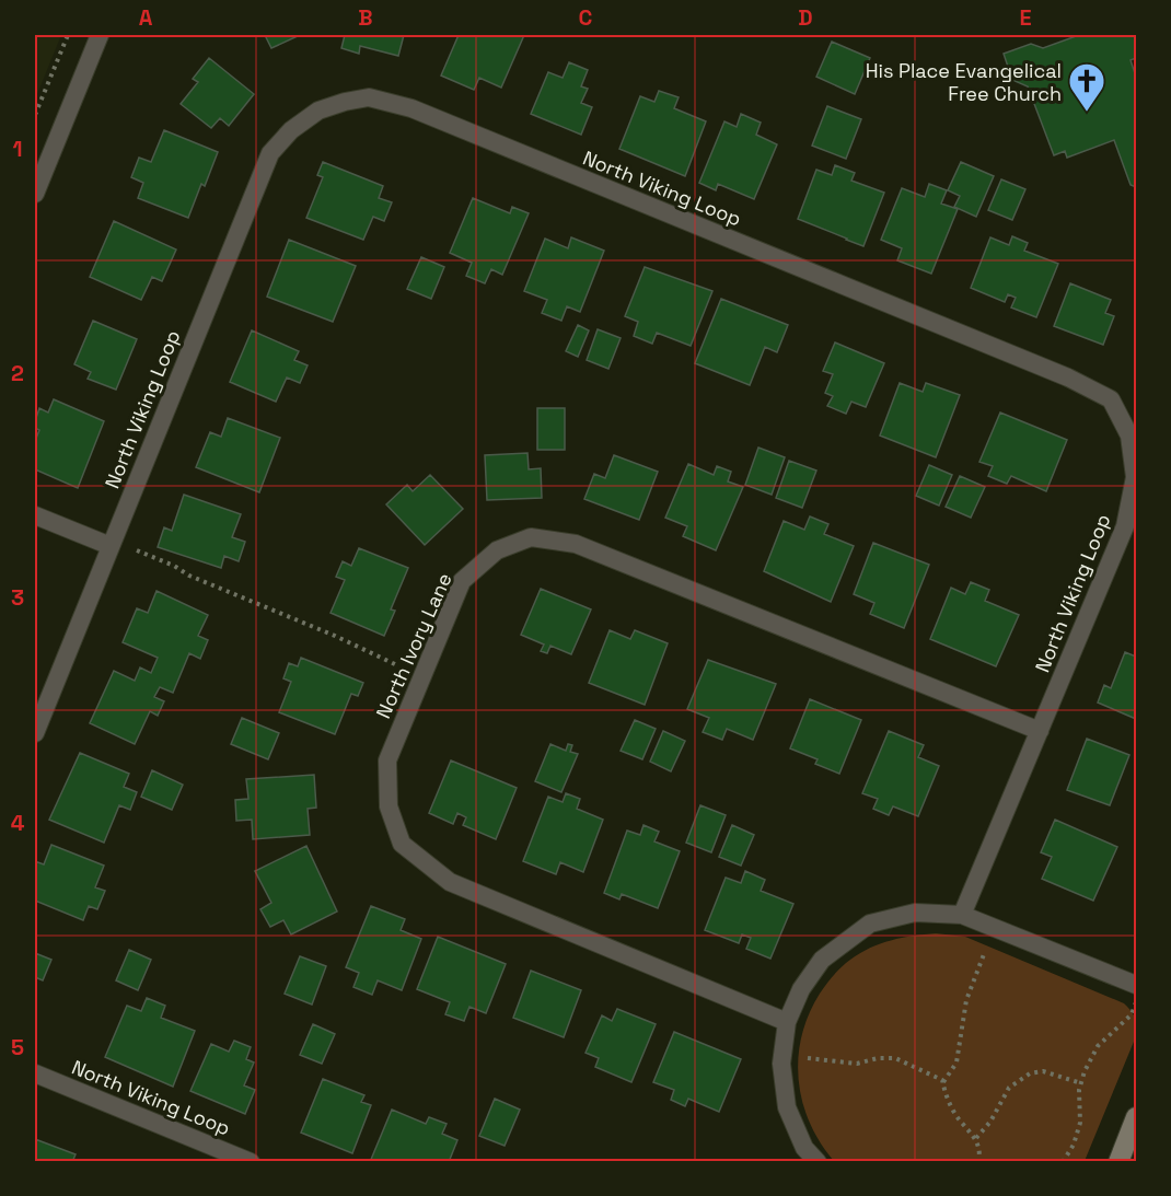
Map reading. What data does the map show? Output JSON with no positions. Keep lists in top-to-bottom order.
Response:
{
  "streets": {
    "street": ["North Viking Loop", "North Ivory Lane"]
  },
  "crossings": [
    ["North Viking Loop", "North Ivory Lane"]
  ],
  "places": {
    "church": ["His Place Evangelical Free Church"]
  },
  "grid": {
    "columns": [
      "A",
      "B",
      "C",
      "D",
      "E"
    ],
    "rows": [
      "1",
      "2",
      "3",
      "4",
      "5"
    ]
  }
}
